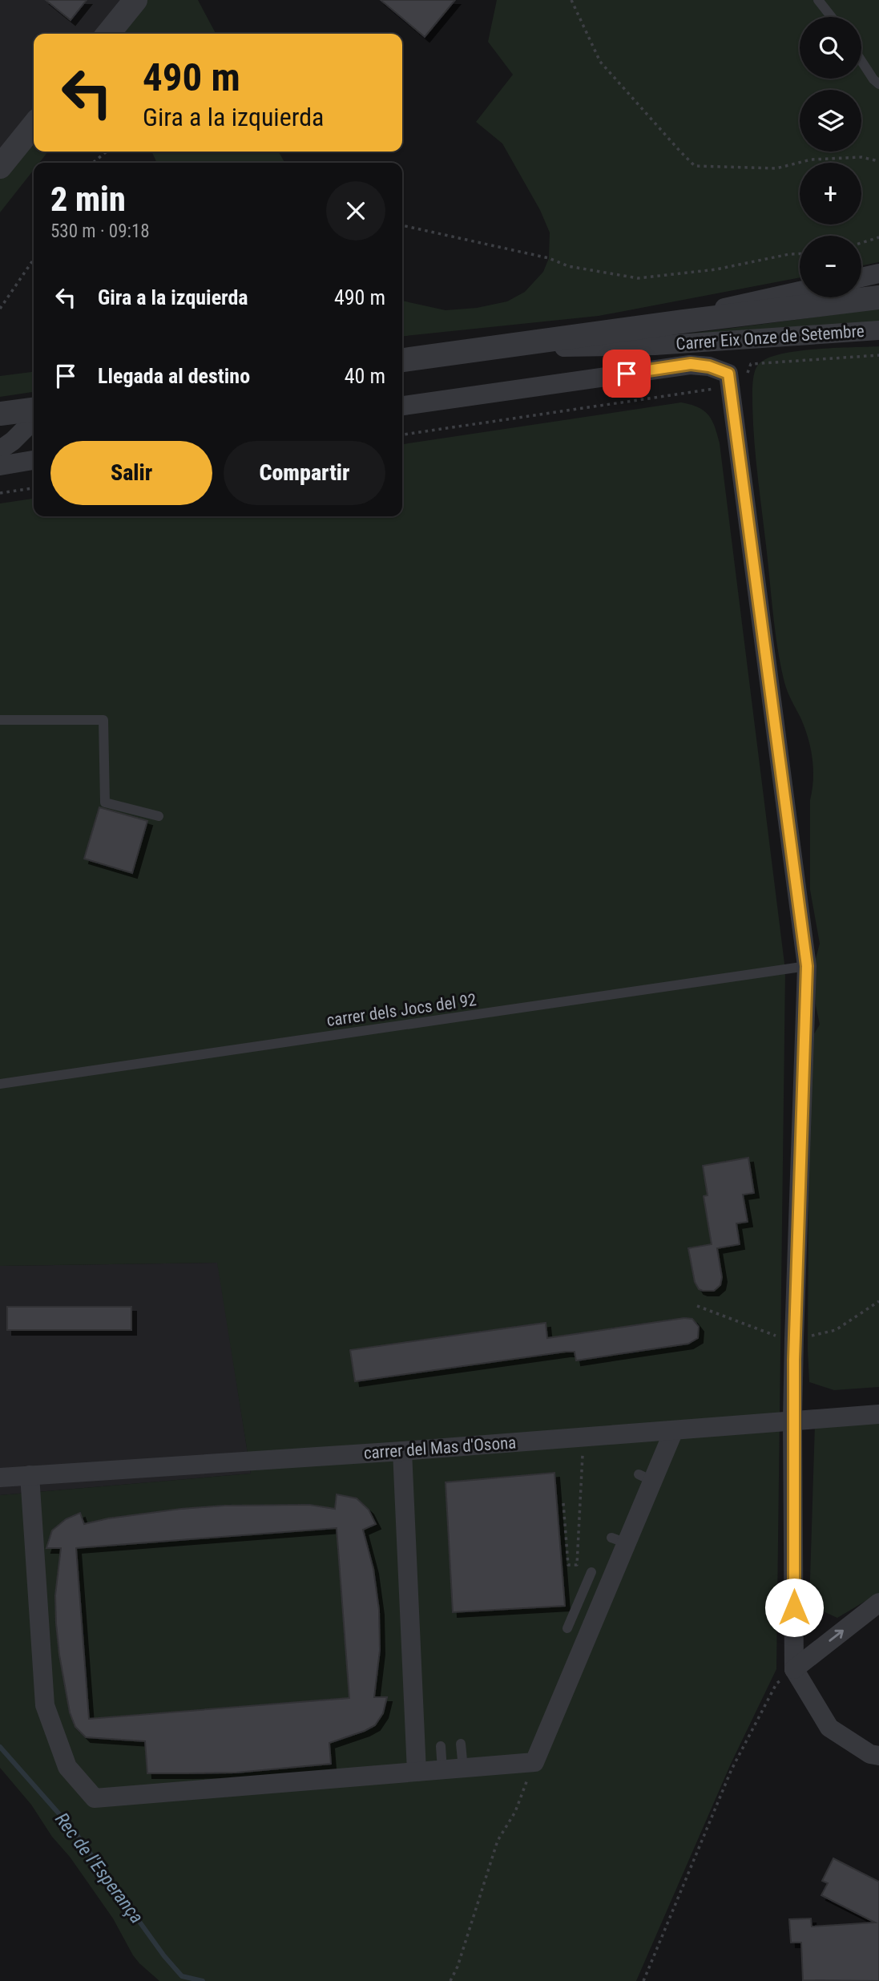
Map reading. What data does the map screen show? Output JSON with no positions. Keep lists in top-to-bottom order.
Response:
{
  "streets": {
    "street": ["Carrer Eix Onze de Setembre", "carrer del Mas d'Osona"],
    "lane": ["carrer dels Jocs del 92"]
  },
  "water": ["Rec de l'Esperança"],
  "page": {
    "map_buttons": ["+", "−"],
    "turn": ["490 m", "Gira a la izquierda"],
    "heading": ["2 min", "530 m · 09:18"],
    "list": [
      {
        "name": "Gira a la izquierda",
        "value": "490 m"
      },
      {
        "name": "Llegada al destino",
        "value": "40 m"
      }
    ],
    "buttons": ["Salir", "Compartir"]
  }
}
